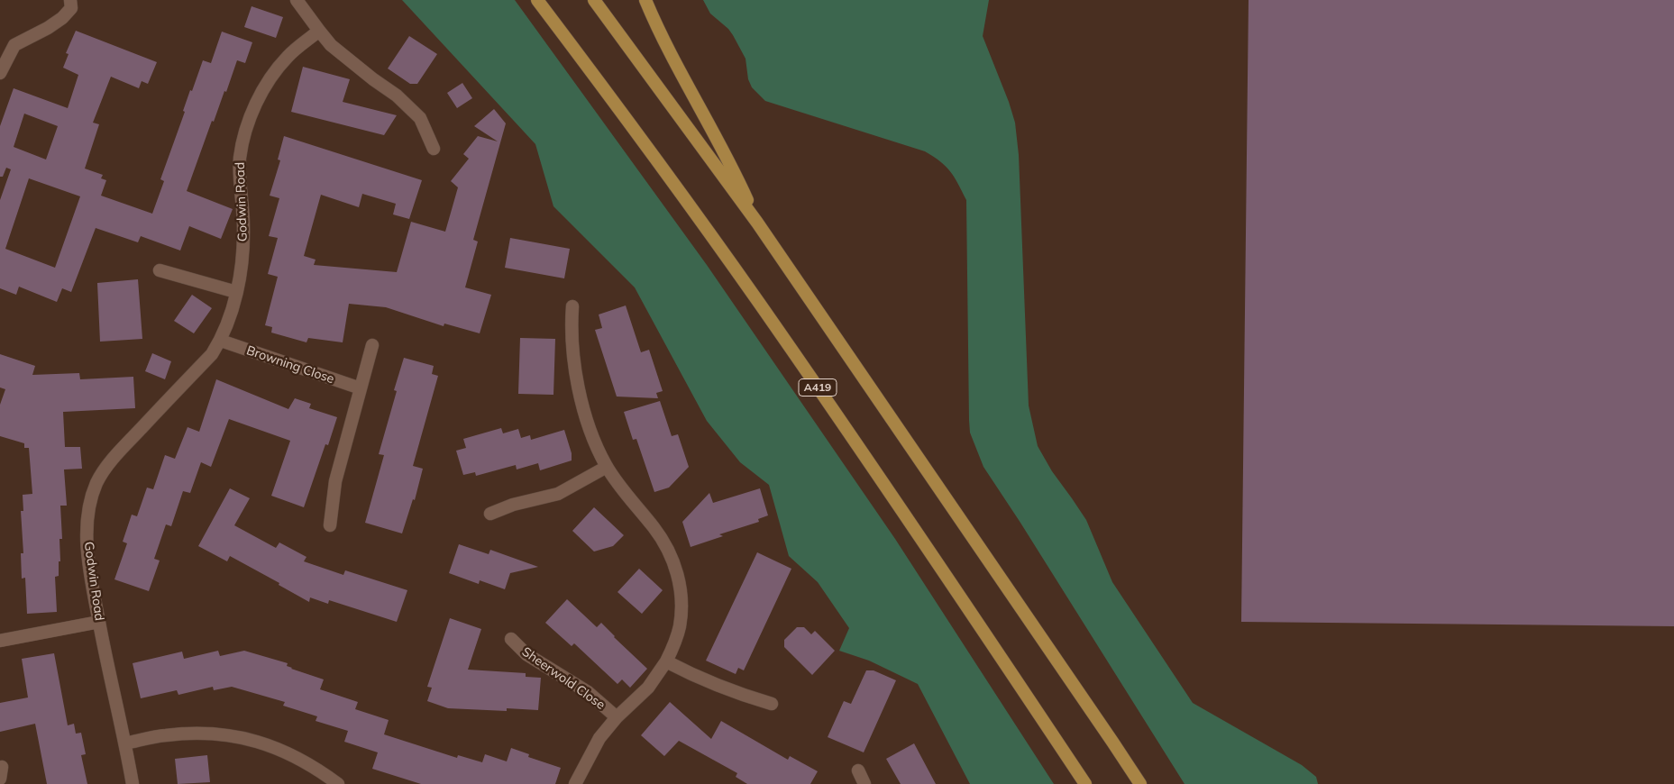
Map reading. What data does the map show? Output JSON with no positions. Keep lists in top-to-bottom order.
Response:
{
  "streets": {
    "highway": ["A419"],
    "street": ["Godwin Road", "Browning Close", "Sheerwold Close"]
  },
  "crossings": [
    ["Godwin Road", "Browning Close"]
  ]
}
